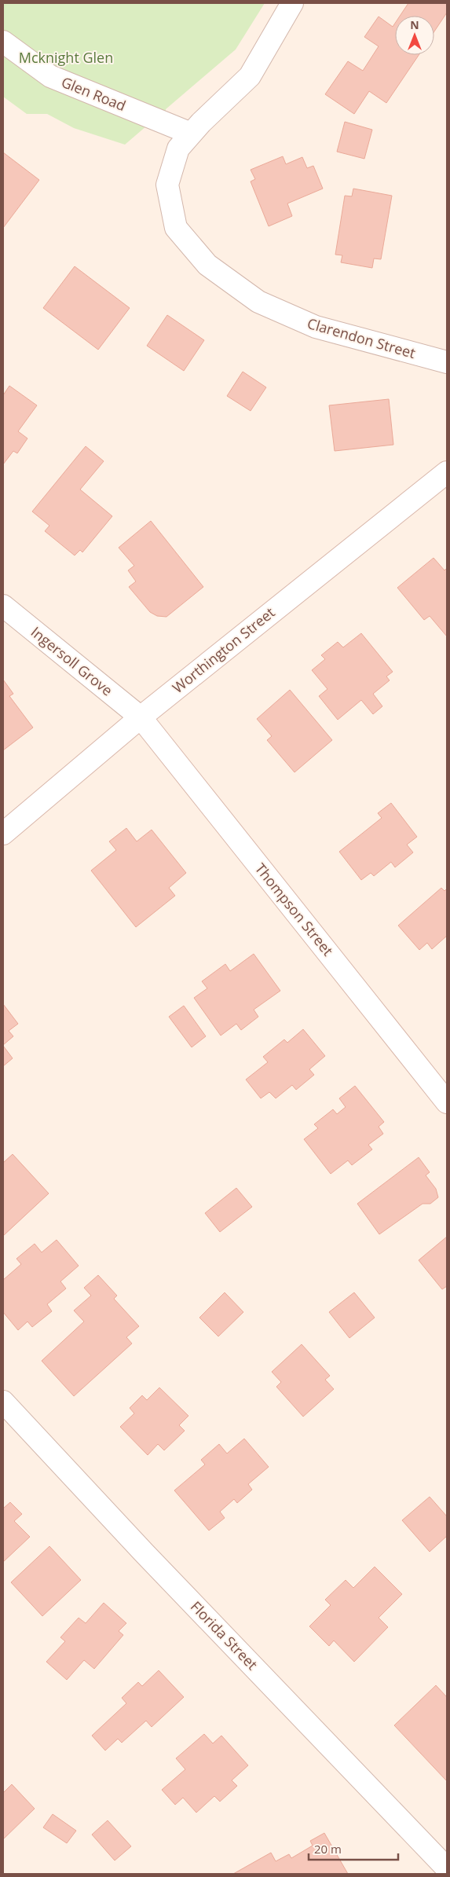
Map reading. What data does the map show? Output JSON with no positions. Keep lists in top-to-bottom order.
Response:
{
  "streets": {
    "street": [
      "Glen Road",
      "Clarendon Street",
      "Worthington Street",
      "Ingersoll Grove",
      "Thompson Street",
      "Florida Street"
    ]
  },
  "crossings": [
    ["Glen Road", "Clarendon Street"],
    ["Worthington Street", "Ingersoll Grove"],
    ["Worthington Street", "Thompson Street"],
    ["Ingersoll Grove", "Thompson Street"]
  ],
  "parks": ["Mcknight Glen"],
  "scale_bar": "20 m",
  "north": "top"
}
